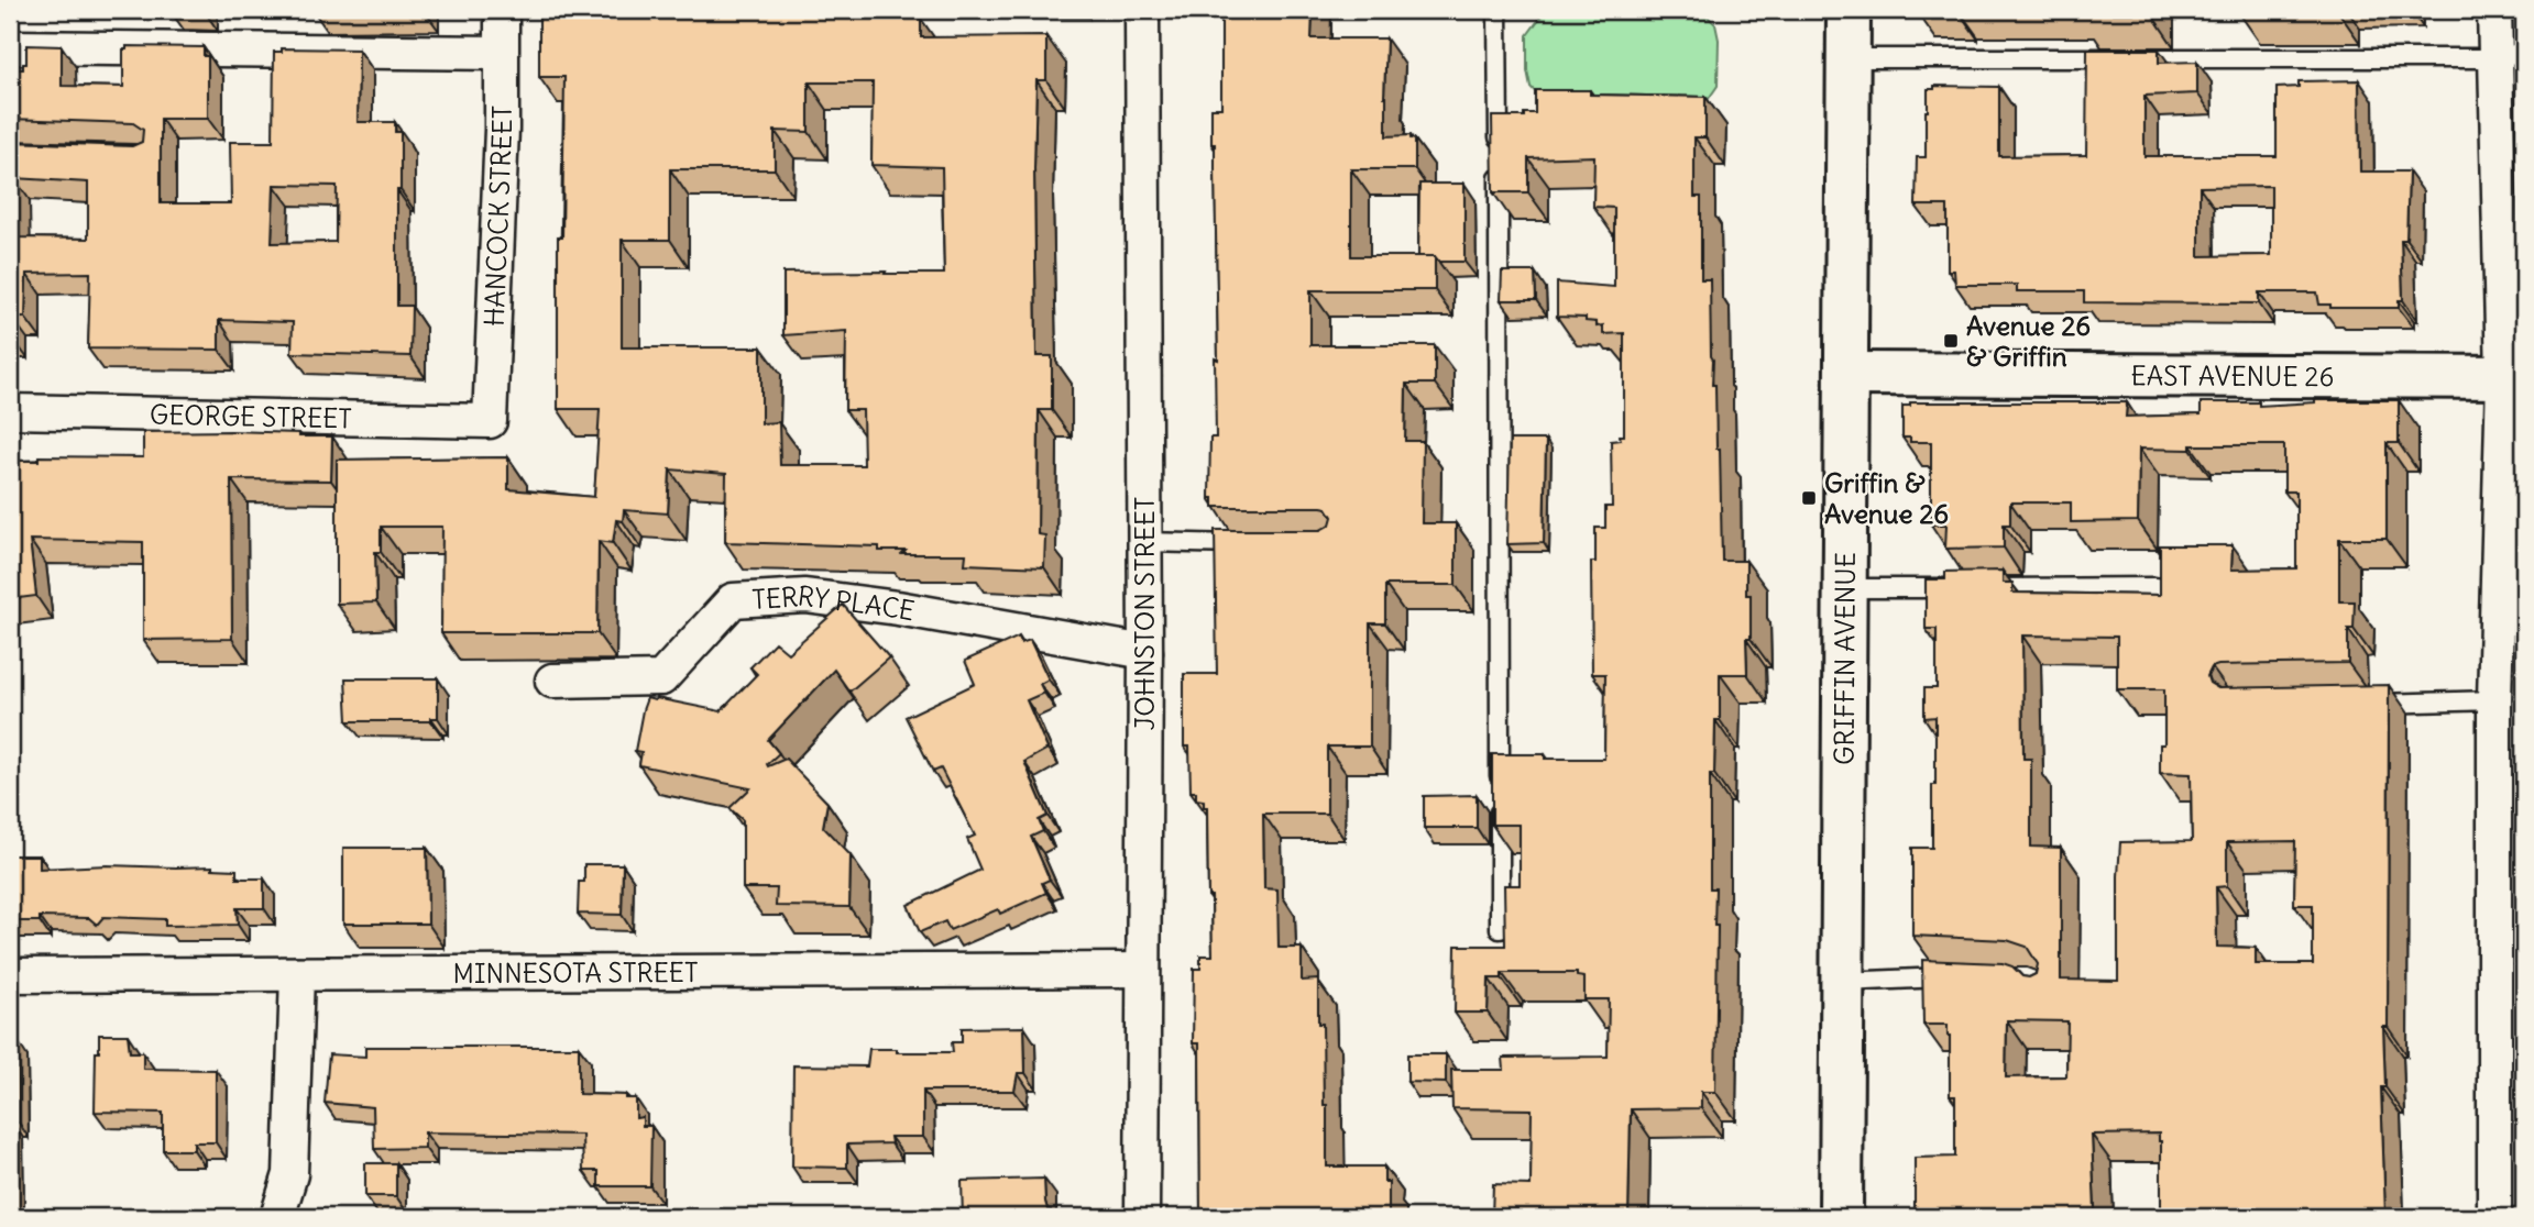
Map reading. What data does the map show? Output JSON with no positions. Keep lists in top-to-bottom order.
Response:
{
  "streets": {
    "street": [
      "HANCOCK STREET",
      "EAST AVENUE 26",
      "GEORGE STREET",
      "TERRY PLACE",
      "JOHNSTON STREET",
      "GRIFFIN AVENUE",
      "MINNESOTA STREET"
    ]
  },
  "crossings": [
    ["HANCOCK STREET", "GEORGE STREET"],
    ["EAST AVENUE 26", "GRIFFIN AVENUE"],
    ["TERRY PLACE", "JOHNSTON STREET"],
    ["JOHNSTON STREET", "MINNESOTA STREET"]
  ],
  "places": {
    "transit": ["Avenue 26 & Griffin", "Griffin & Avenue 26"]
  }
}
